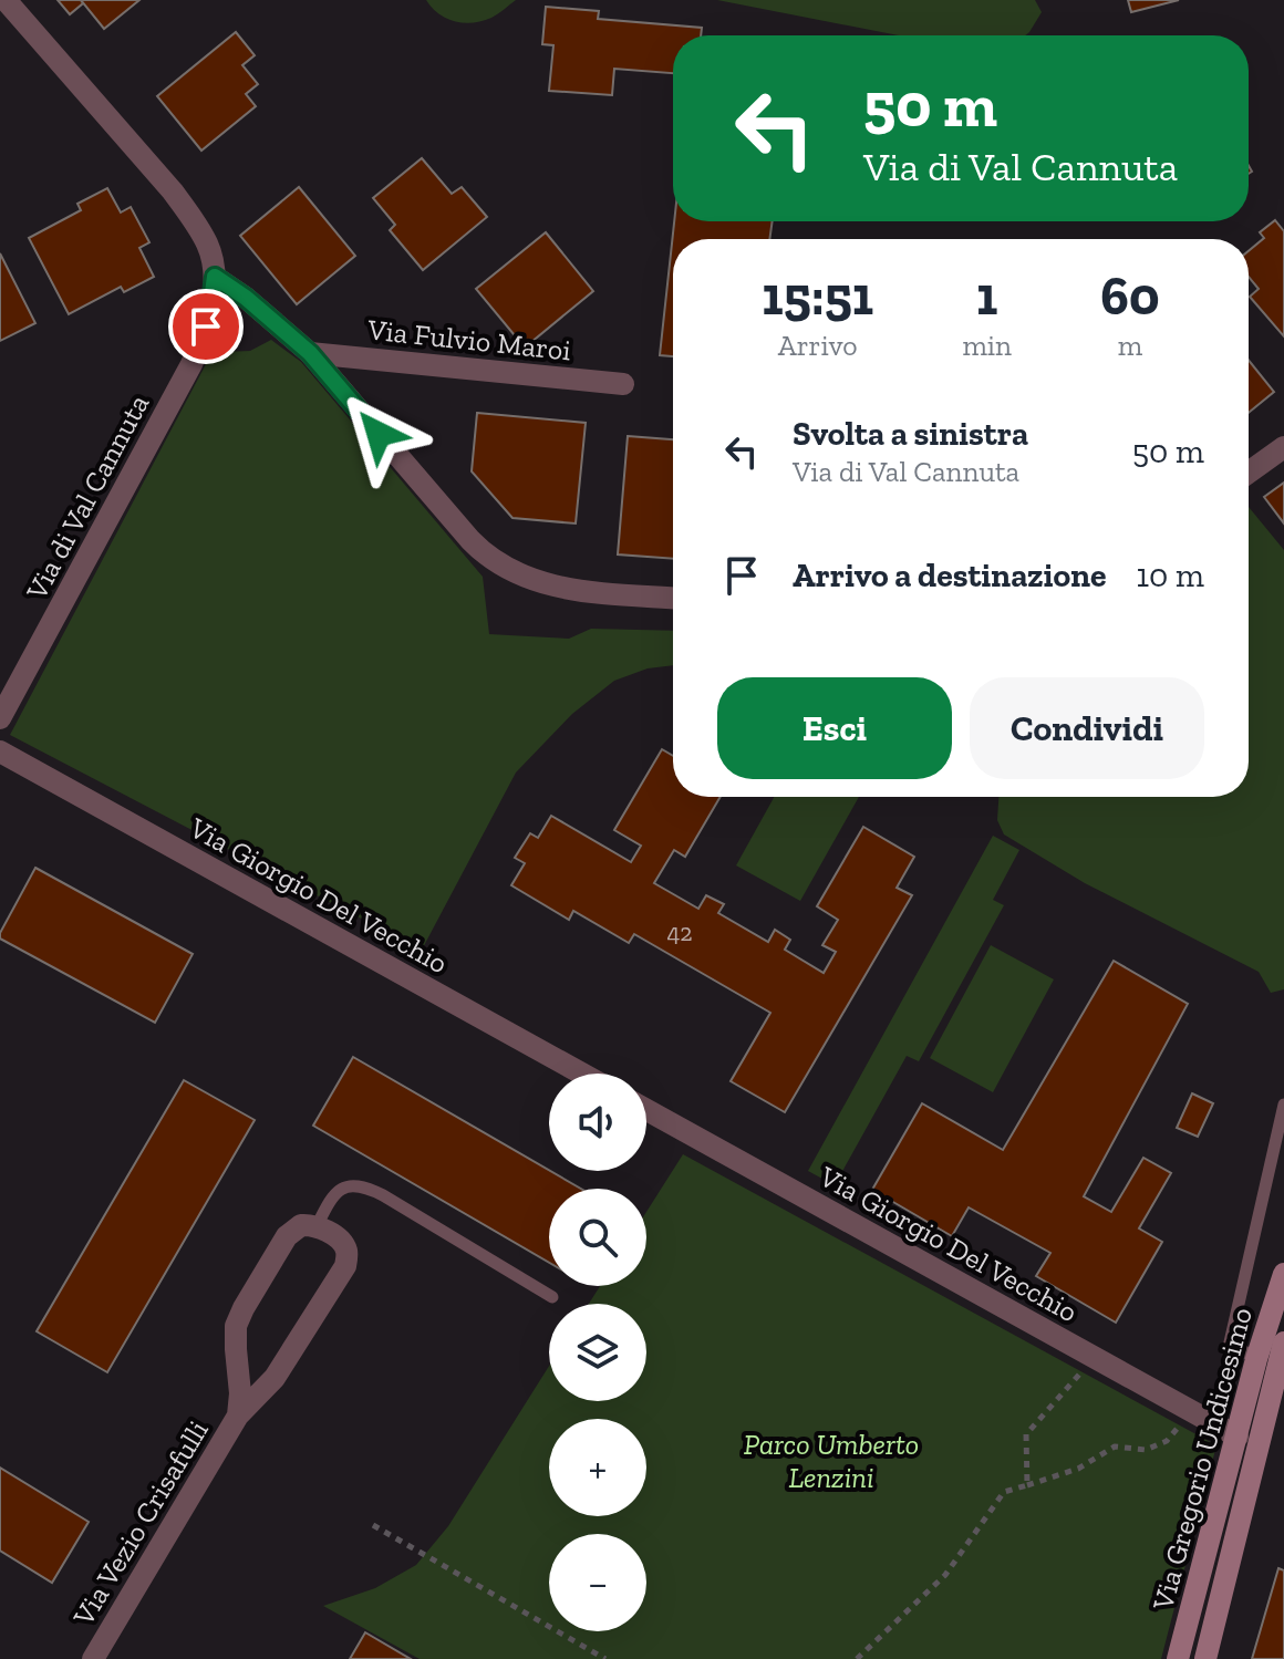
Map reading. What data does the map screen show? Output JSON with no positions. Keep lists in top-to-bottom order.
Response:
{
  "streets": {
    "street": [
      "Via Fulvio Maroi",
      "Via di Val Cannuta",
      "Via Giorgio Del Vecchio",
      "Via Gregorio Undicesimo",
      "Via Vezio Crisafulli"
    ]
  },
  "crossings": [
    ["Via Giorgio Del Vecchio", "Via Gregorio Undicesimo"]
  ],
  "parks": ["Parco Umberto Lenzini"],
  "house_numbers": ["42"],
  "page": {
    "turn": ["50 m", "Via di Val Cannuta"],
    "eta": [
      "15:51",
      "Arrivo",
      "1",
      "min",
      "60",
      "m"
    ],
    "list": [
      {
        "name": "Svolta a sinistra",
        "note": "Via di Val Cannuta",
        "value": "50 m"
      },
      {
        "name": "Arrivo a destinazione",
        "value": "10 m"
      }
    ],
    "buttons": ["Esci", "Condividi"],
    "map_buttons": ["+", "−"]
  }
}
